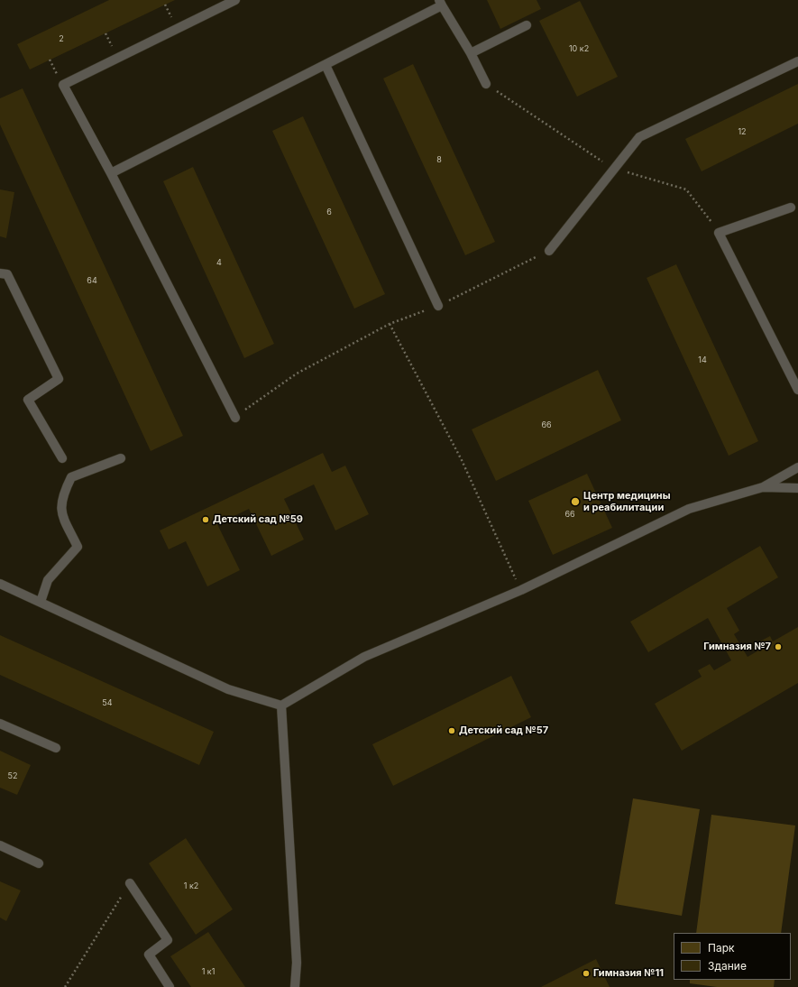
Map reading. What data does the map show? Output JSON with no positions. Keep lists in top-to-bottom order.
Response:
{
  "places": [
    "Центр медицины и реабилитации",
    "Детский сад №59",
    "Гимназия №7",
    "Детский сад №57",
    "Гимназия №11"
  ],
  "house_numbers": [
    "2",
    "10 к2",
    "12",
    "8",
    "6",
    "4",
    "64",
    "14",
    "66",
    "66",
    "54",
    "52",
    "1 к2",
    "1 к1"
  ],
  "legend": ["Парк", "Здание"]
}
